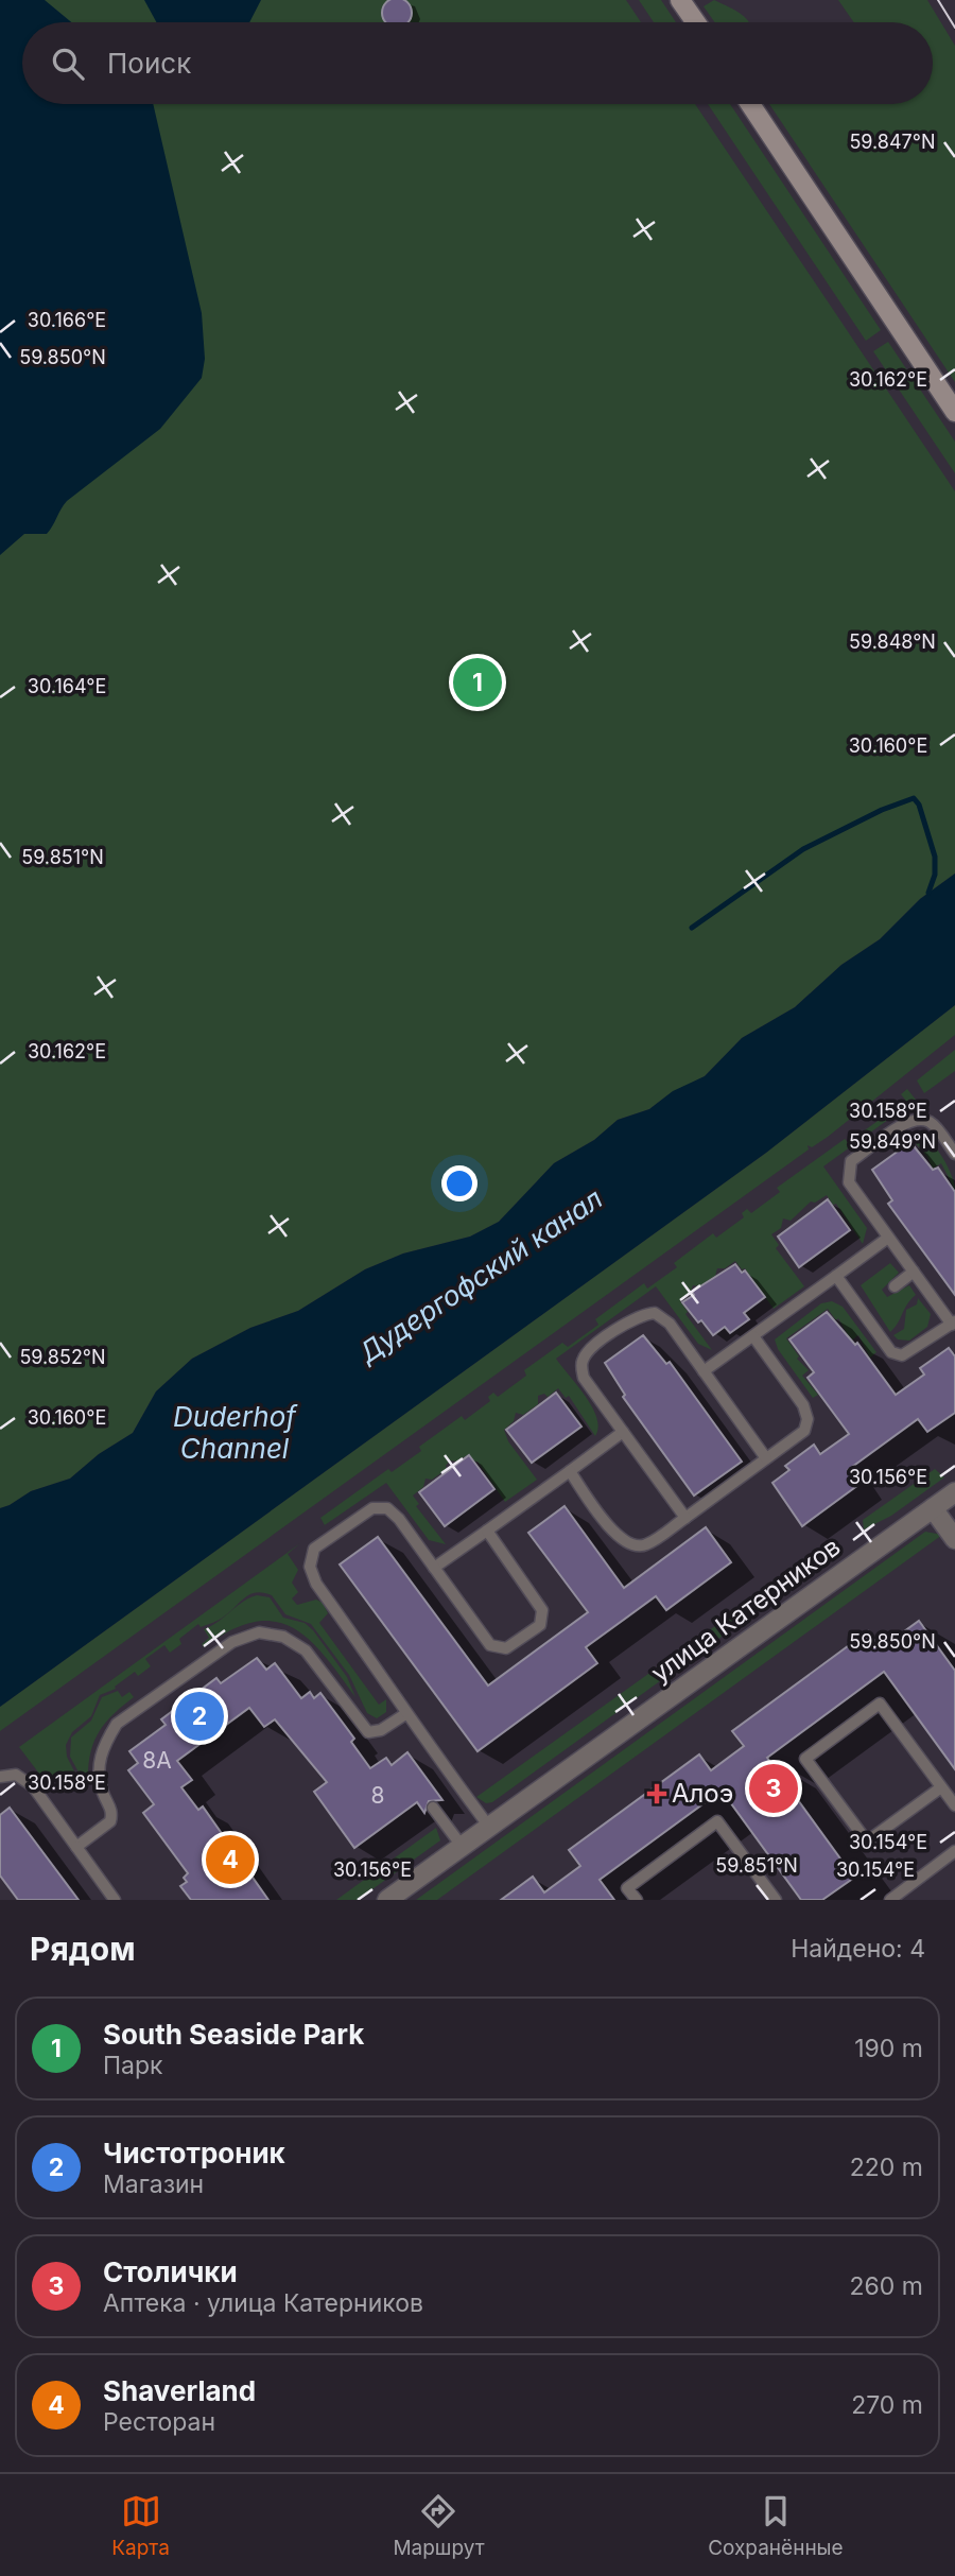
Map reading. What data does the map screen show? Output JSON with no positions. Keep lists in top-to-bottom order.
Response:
{
  "streets": {
    "street": ["улица Катерников"]
  },
  "water": ["Дудергофский канал", "Duderhof Channel"],
  "places": {
    "health": ["Алоэ"]
  },
  "house_numbers": ["8А", "8"],
  "page": {
    "search": "Поиск",
    "pins": [
      "1",
      "2",
      "3",
      "4"
    ],
    "heading": ["Рядом", "Найдено: 4"],
    "list": [
      {
        "mark": "1",
        "name": "South Seaside Park",
        "note": "Парк",
        "value": "190 m"
      },
      {
        "mark": "2",
        "name": "Чистотроник",
        "note": "Магазин",
        "value": "220 m"
      },
      {
        "mark": "3",
        "name": "Столички",
        "note": "Аптека · улица Катерников",
        "value": "260 m"
      },
      {
        "mark": "4",
        "name": "Shaverland",
        "note": "Ресторан",
        "value": "270 m"
      }
    ],
    "nav": ["Карта", "Маршрут", "Сохранённые"]
  },
  "coordinates": [
    "59.847°N",
    "30.166°E",
    "59.850°N",
    "30.162°E",
    "59.848°N",
    "30.164°E",
    "30.160°E",
    "59.851°N",
    "30.158°E",
    "59.849°N",
    "59.852°N",
    "30.156°E",
    "30.154°E"
  ]
}
